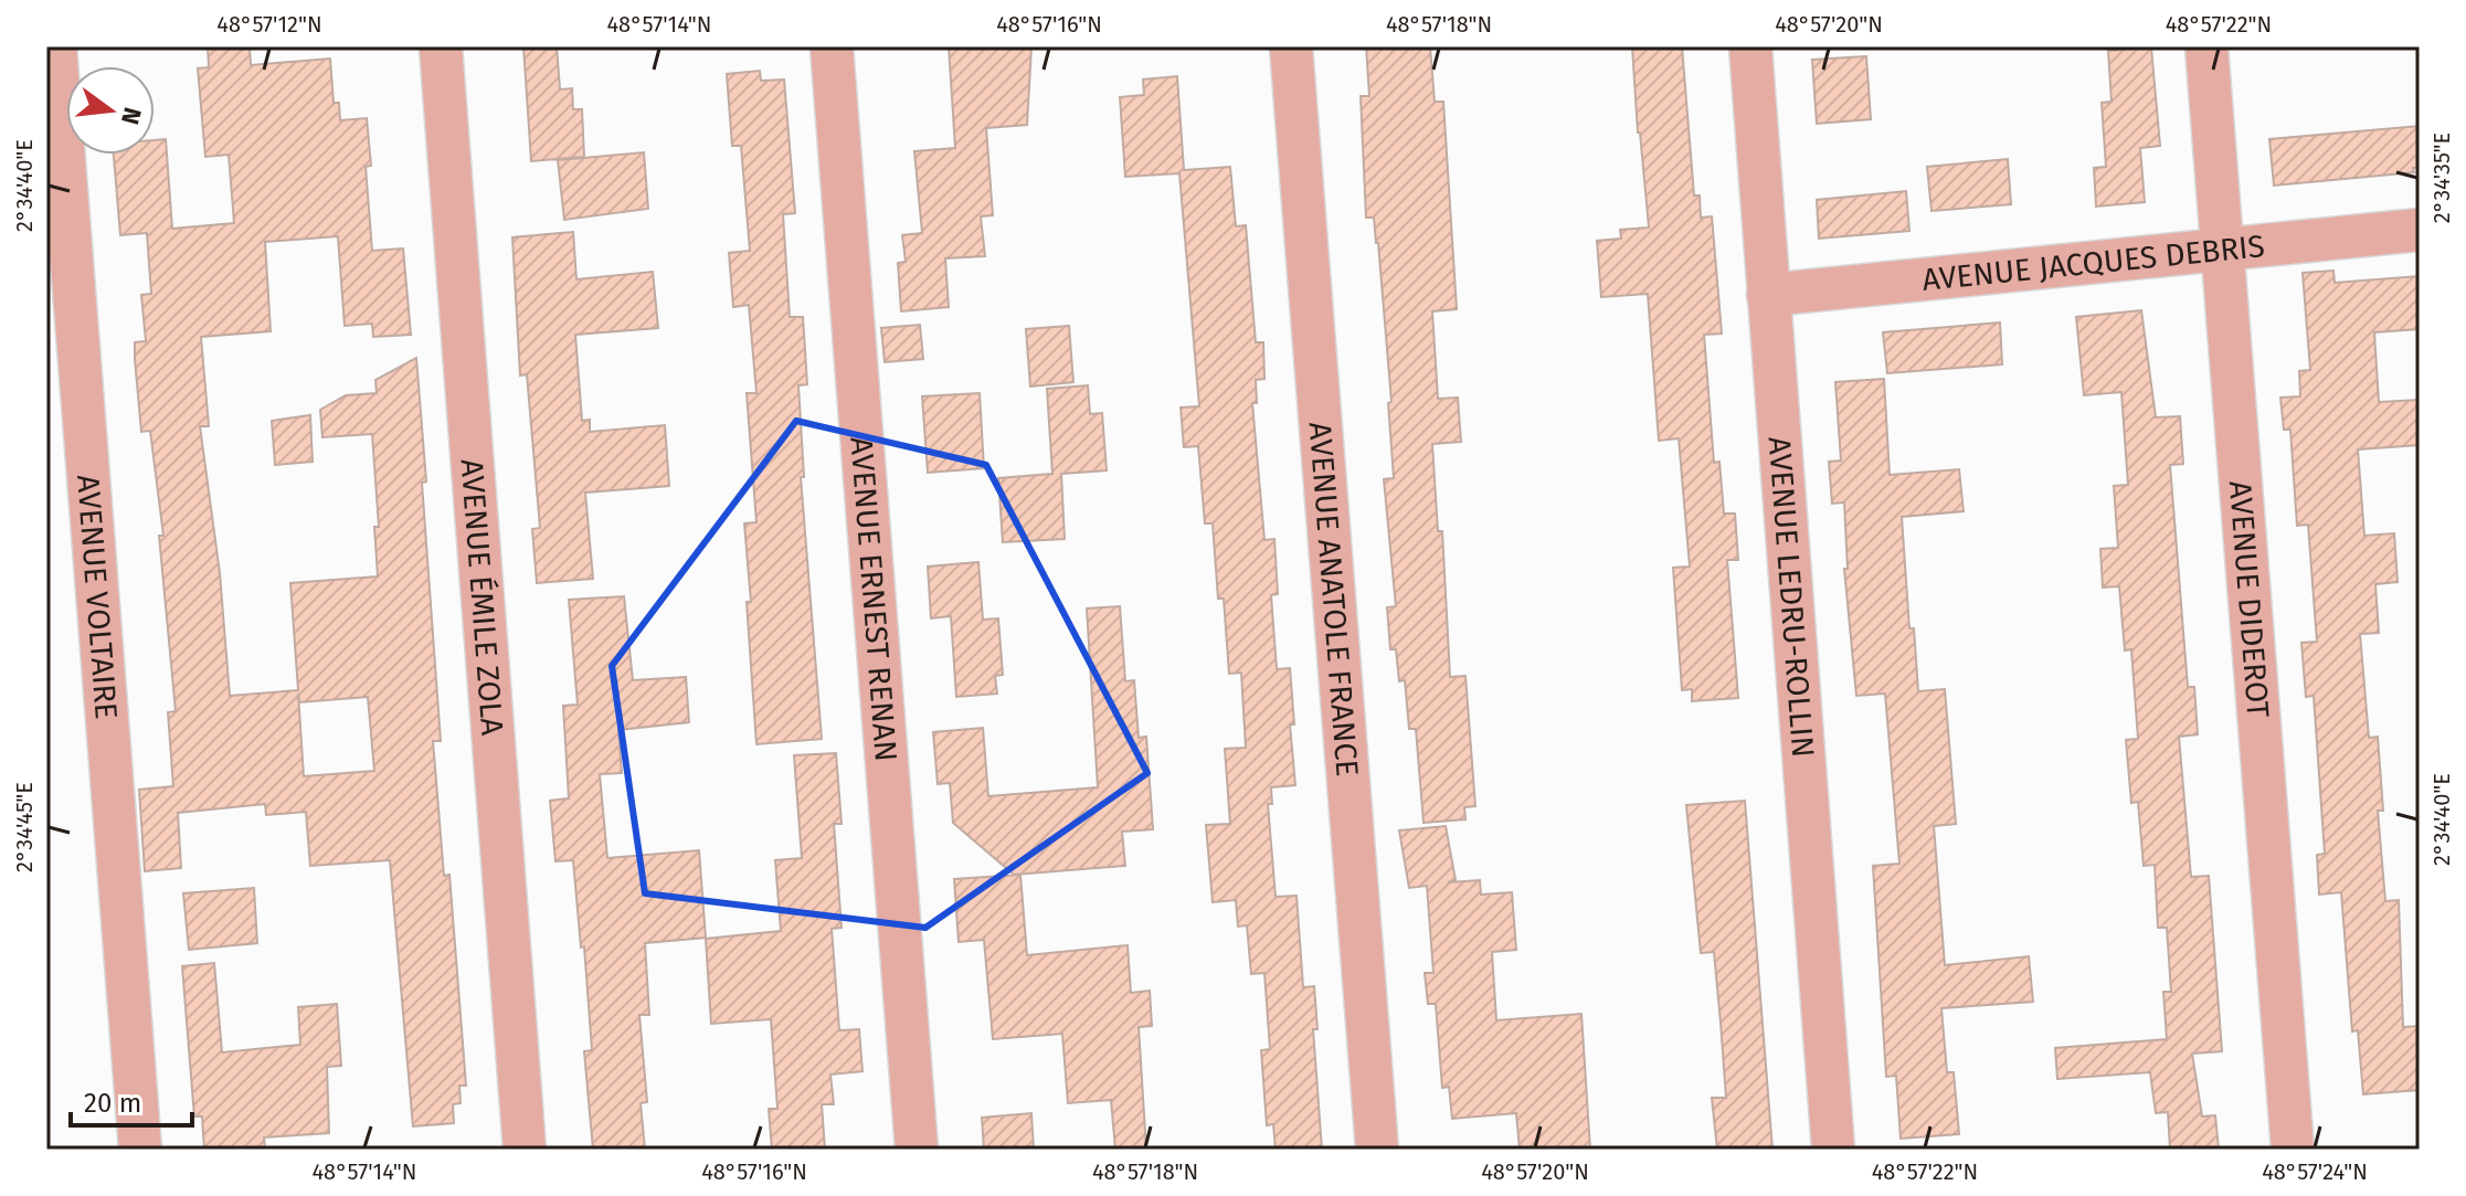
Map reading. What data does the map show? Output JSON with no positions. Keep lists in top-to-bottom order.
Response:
{
  "streets": {
    "street": [
      "AVENUE JACQUES DEBRIS",
      "AVENUE DIDEROT",
      "AVENUE VOLTAIRE",
      "AVENUE ÉMILE ZOLA",
      "AVENUE ERNEST RENAN",
      "AVENUE ANATOLE FRANCE",
      "AVENUE LEDRU-ROLLIN"
    ]
  },
  "crossings": [
    ["AVENUE JACQUES DEBRIS", "AVENUE DIDEROT"],
    ["AVENUE JACQUES DEBRIS", "AVENUE LEDRU-ROLLIN"]
  ],
  "scale_bar": "20 m",
  "north": "right",
  "coordinates": [
    "48°57'12\"N",
    "48°57'14\"N",
    "48°57'16\"N",
    "48°57'18\"N",
    "48°57'20\"N",
    "48°57'22\"N",
    "2°34'35\"E",
    "2°34'40\"E",
    "2°34'45\"E",
    "48°57'24\"N"
  ]
}
